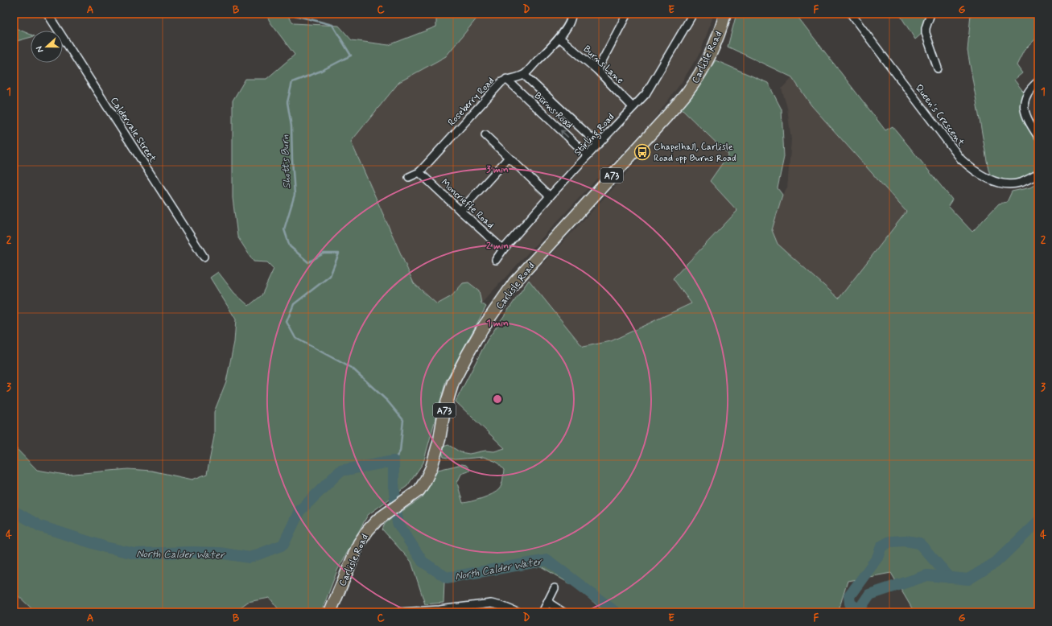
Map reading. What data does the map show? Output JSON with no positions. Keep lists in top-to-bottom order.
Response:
{
  "streets": {
    "main road": ["Carlisle Road", "A73"],
    "street": [
      "Burns Lane",
      "Roseberry Road",
      "Burns Road",
      "Queen's Crescent",
      "Caldervale Street",
      "Stirling Road",
      "Moncrieffe Road"
    ]
  },
  "crossings": [
    ["Burns Lane", "Stirling Road"],
    ["Roseberry Road", "Burns Road"],
    ["Roseberry Road", "Moncrieffe Road"],
    ["Burns Road", "Stirling Road"],
    ["Stirling Road", "Moncrieffe Road"]
  ],
  "water": ["Shotts Burn", "North Calder Water"],
  "places": {
    "bus stop": ["Chapelhall, Carlisle Road opp Burns Road"]
  },
  "north": "left",
  "grid": {
    "columns": [
      "A",
      "B",
      "C",
      "D",
      "E",
      "F",
      "G"
    ],
    "rows": [
      "1",
      "2",
      "3",
      "4"
    ]
  },
  "rings": ["3 min", "2 min", "1 min"]
}
